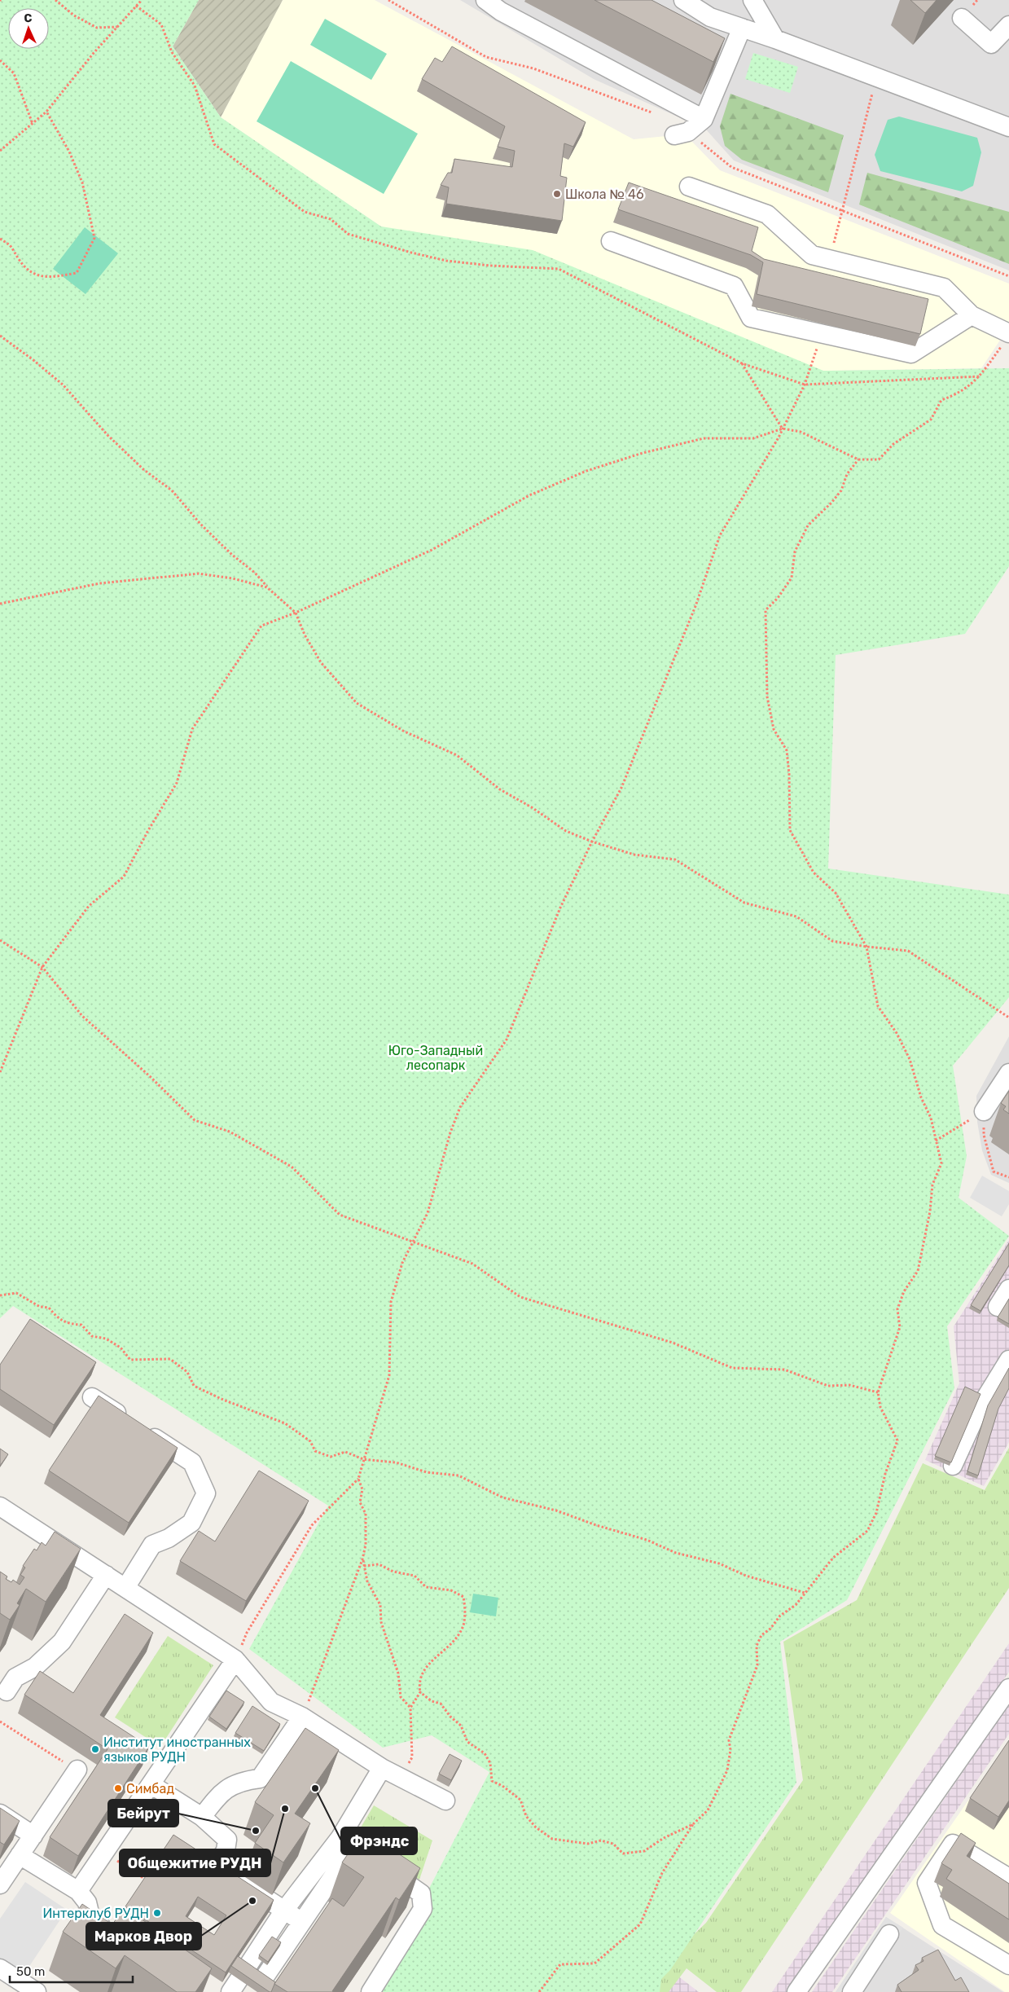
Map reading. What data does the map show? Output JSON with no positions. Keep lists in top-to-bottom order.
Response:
{
  "parks": ["Юго-Западный лесопарк"],
  "places": [
    "Школа № 46",
    "Институт иностранных языков РУДН",
    "Симбад",
    "Фрэндс",
    "Общежитие РУДН",
    "Бейрут",
    "Марков Двор",
    "Интерклуб РУДН"
  ],
  "scale_bar": "50 m",
  "north": "top"
}
